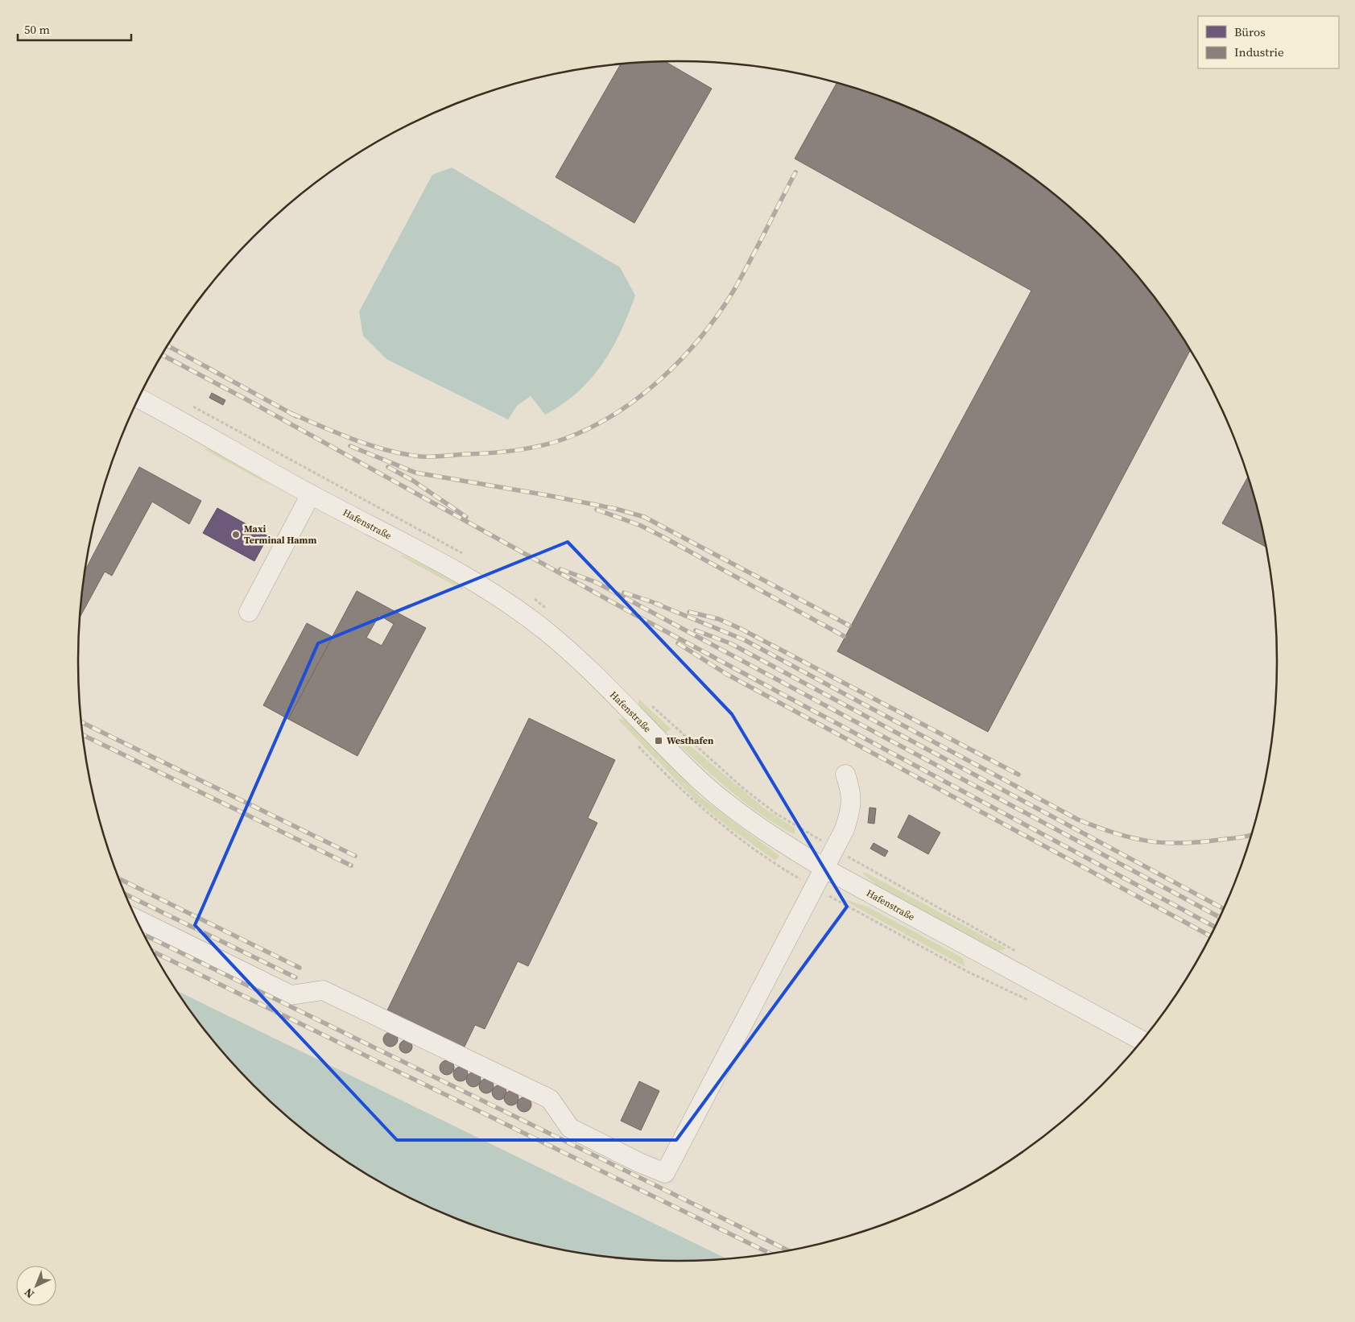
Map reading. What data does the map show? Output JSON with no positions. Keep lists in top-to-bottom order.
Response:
{
  "streets": {
    "street": ["Hafenstraße"]
  },
  "places": {
    "other": ["Maxi Terminal Hamm"],
    "transit": ["Westhafen"]
  },
  "legend": ["Büros", "Industrie"],
  "scale_bar": "50 m",
  "north": "bottom left"
}
